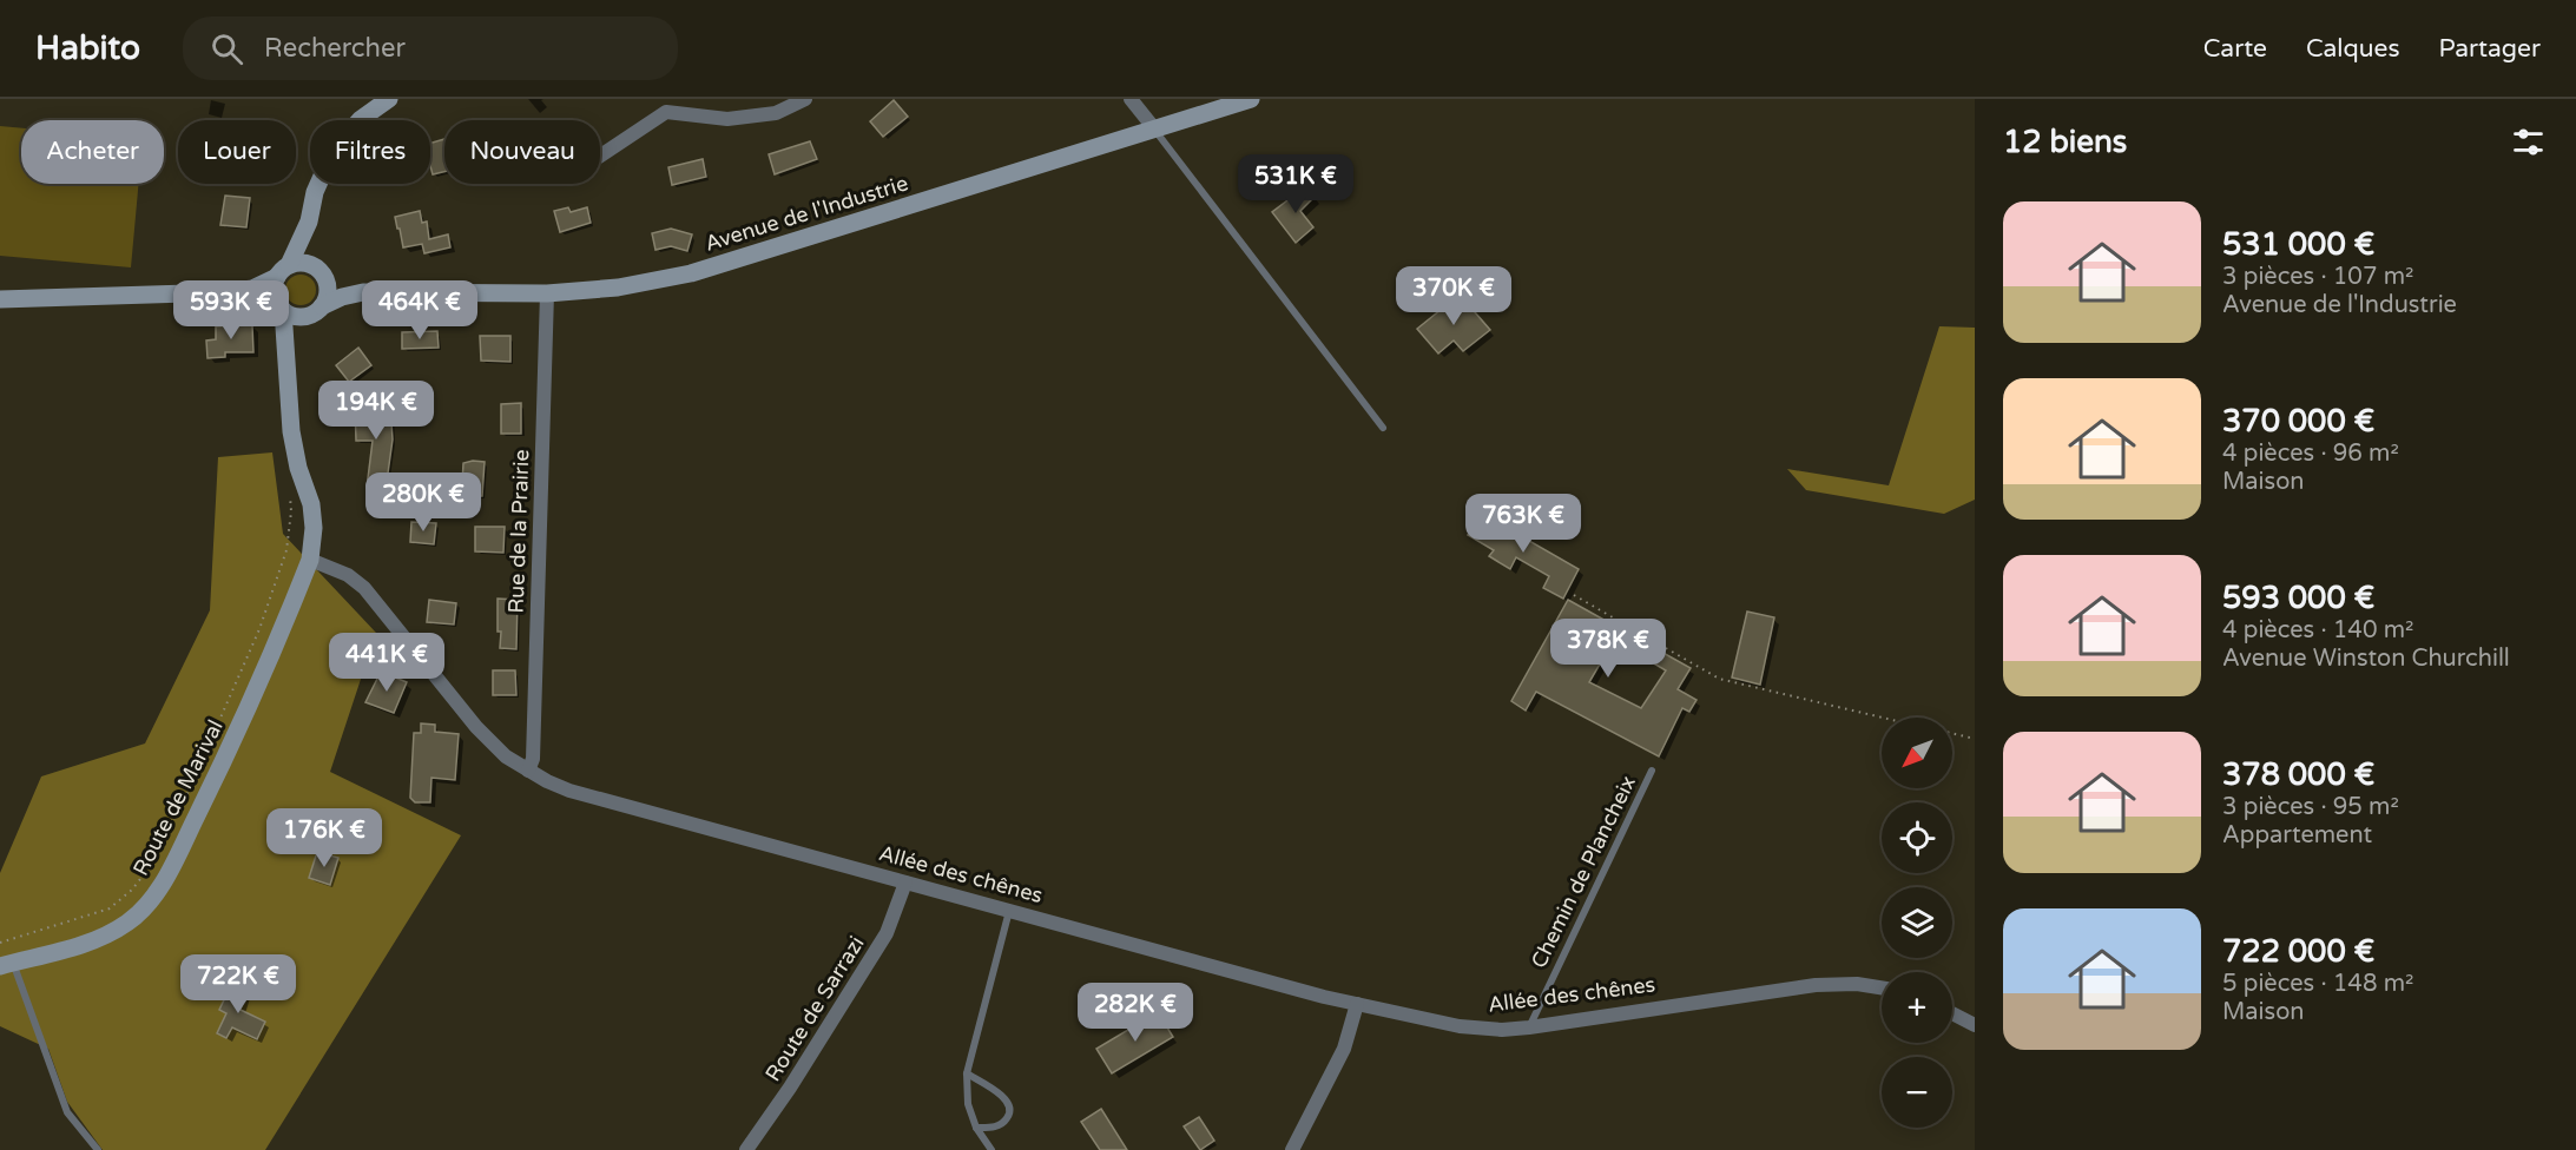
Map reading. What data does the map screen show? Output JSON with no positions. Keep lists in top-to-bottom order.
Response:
{
  "streets": {
    "main road": ["Avenue de l'Industrie", "Route de Marival"],
    "street": ["Rue de la Prairie", "Allée des chênes", "Route de Sarrazi"],
    "lane": ["Chemin de Plancheix"]
  },
  "crossings": [
    ["Avenue de l'Industrie", "Rue de la Prairie"],
    ["Rue de la Prairie", "Allée des chênes"],
    ["Route de Marival", "Allée des chênes"],
    ["Chemin de Plancheix", "Allée des chênes"],
    ["Allée des chênes", "Route de Sarrazi"]
  ],
  "north": "bottom left",
  "page": {
    "header": "Habito",
    "search": "Rechercher",
    "nav": ["Carte", "Calques", "Partager"],
    "heading": "12 biens",
    "chip": [
      "Acheter",
      "Louer",
      "Filtres",
      "Nouveau"
    ],
    "price": [
      "531K €",
      "370K €",
      "593K €",
      "464K €",
      "194K €",
      "280K €",
      "763K €",
      "378K €",
      "441K €",
      "176K €",
      "722K €",
      "282K €"
    ],
    "list": [
      {
        "name": "531 000 €",
        "note": "3 pièces · 107 m² · Avenue de l'Industrie"
      },
      {
        "name": "370 000 €",
        "note": "4 pièces · 96 m² · Maison"
      },
      {
        "name": "593 000 €",
        "note": "4 pièces · 140 m² · Avenue Winston Churchill"
      },
      {
        "name": "378 000 €",
        "note": "3 pièces · 95 m² · Appartement"
      },
      {
        "name": "722 000 €",
        "note": "5 pièces · 148 m² · Maison"
      }
    ],
    "map_buttons": ["+", "−"]
  }
}
